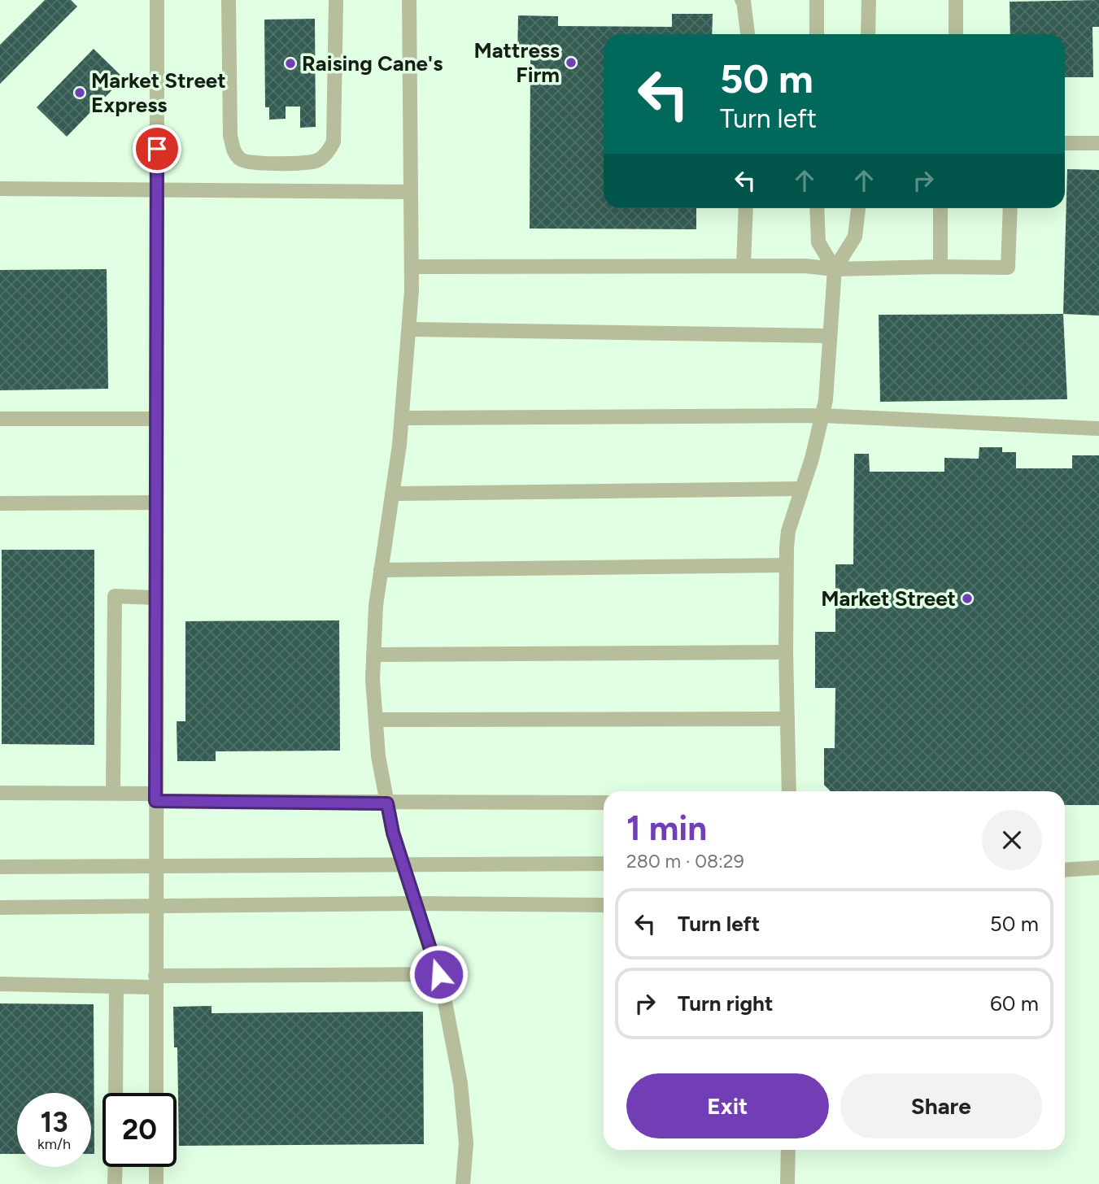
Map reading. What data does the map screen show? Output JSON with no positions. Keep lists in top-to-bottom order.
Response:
{
  "places": [
    "Mattress Firm",
    "Raising Cane's",
    "Market Street Express",
    "Market Street"
  ],
  "page": {
    "turn": ["50 m", "Turn left"],
    "heading": ["1 min", "280 m · 08:29"],
    "list": [
      {
        "name": "Turn left",
        "value": "50 m"
      },
      {
        "name": "Turn right",
        "value": "60 m"
      }
    ],
    "buttons": ["Exit", "Share"],
    "speed": "13 km/h",
    "limit": "20"
  }
}
